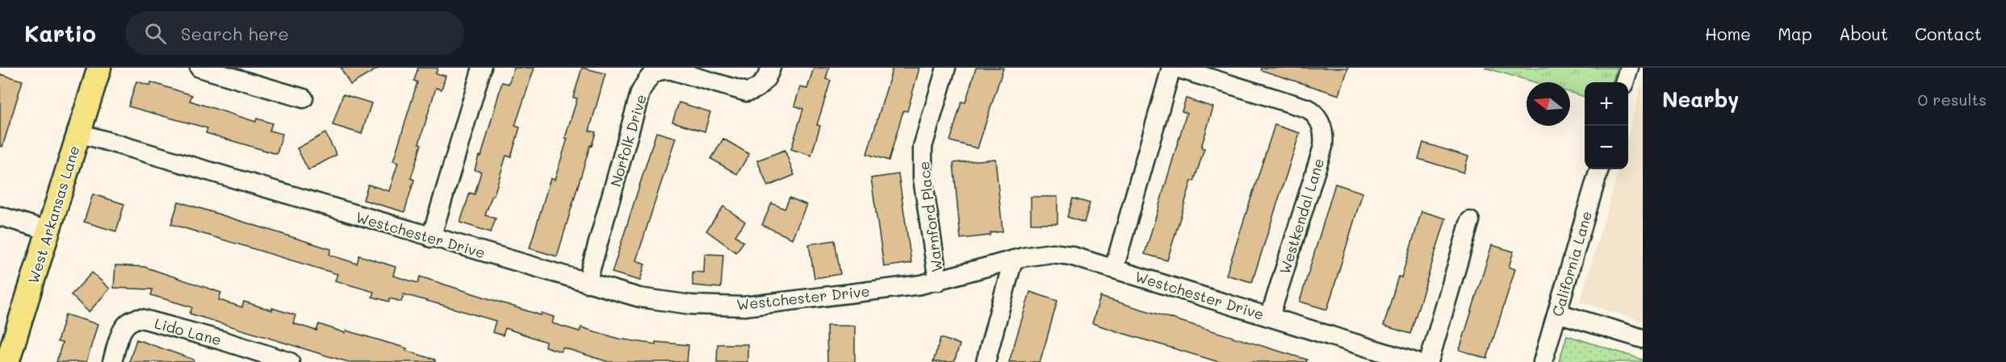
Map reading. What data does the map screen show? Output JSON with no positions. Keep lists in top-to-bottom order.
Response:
{
  "streets": {
    "main road": ["West Arkansas Lane"],
    "street": [
      "Norfolk Drive",
      "Westkendal Lane",
      "Warnford Place",
      "Westchester Drive",
      "California Lane",
      "Lido Lane"
    ]
  },
  "crossings": [
    ["Norfolk Drive", "Westchester Drive"],
    ["West Arkansas Lane", "Westchester Drive"],
    ["Westkendal Lane", "Westchester Drive"],
    ["Warnford Place", "Westchester Drive"]
  ],
  "north": "left",
  "page": {
    "header": "Kartio",
    "search": "Search here",
    "nav": [
      "Home",
      "Map",
      "About",
      "Contact"
    ],
    "heading": ["Nearby", "0 results"],
    "map_buttons": ["+", "−"]
  }
}
